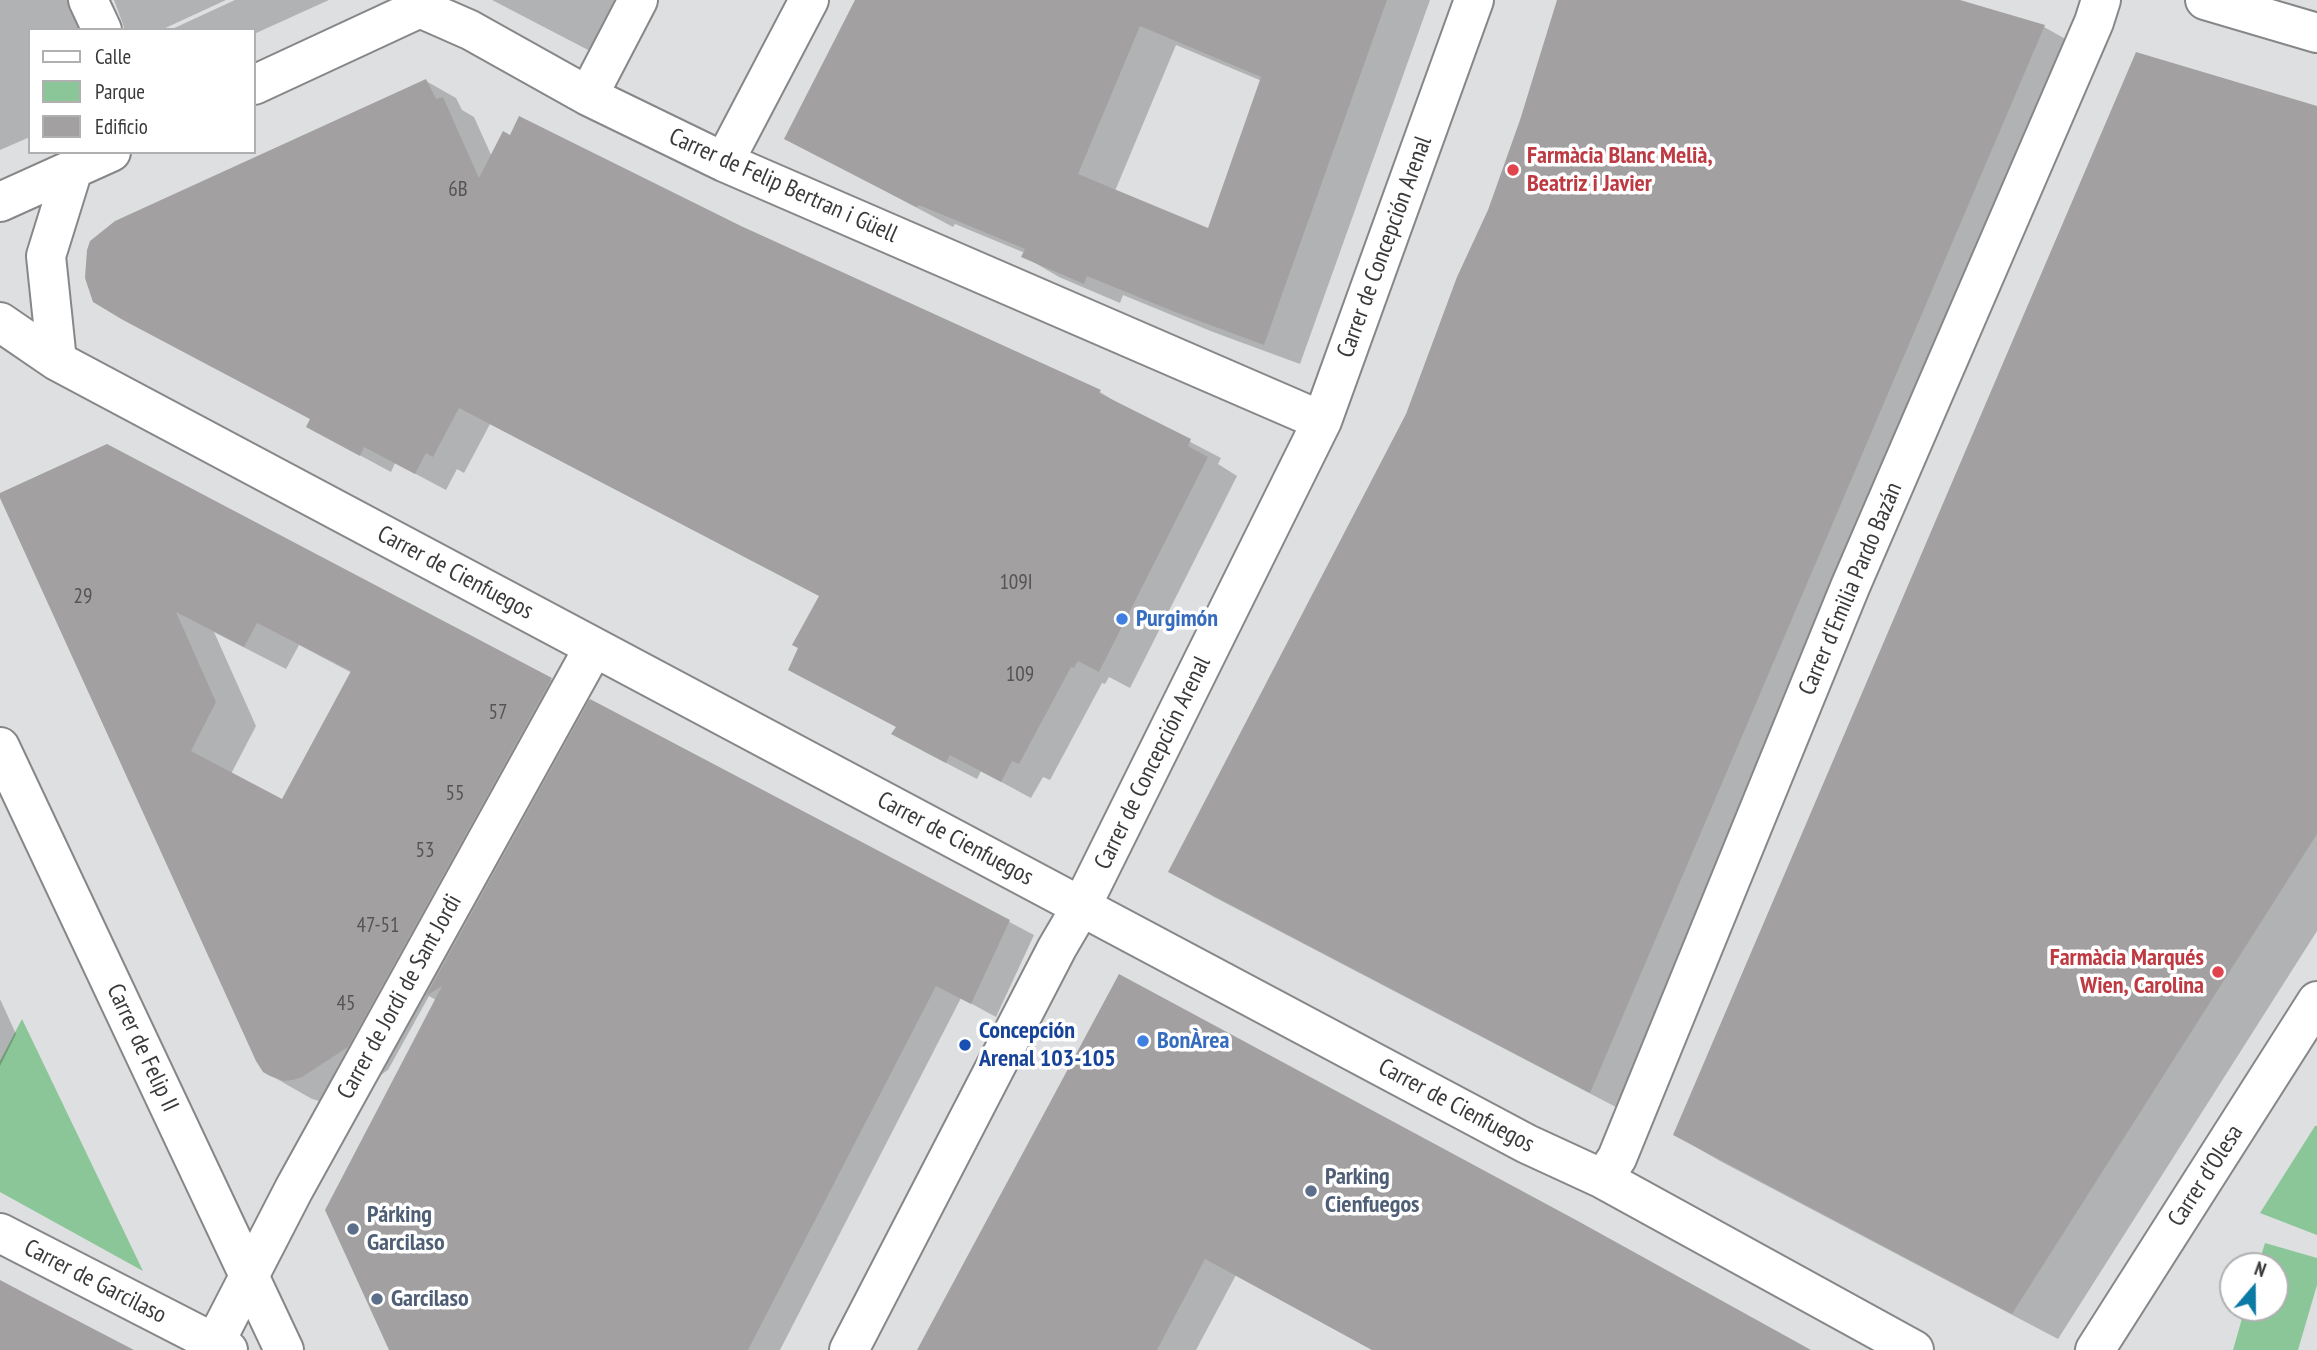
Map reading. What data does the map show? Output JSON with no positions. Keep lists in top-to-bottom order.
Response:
{
  "streets": {
    "street": [
      "Carrer de Felip Bertran i Güell",
      "Carrer de Concepción Arenal",
      "Carrer de Cienfuegos",
      "Carrer d'Emilia Pardo Bazán",
      "Carrer de Jordi de Sant Jordi",
      "Carrer de Felip II",
      "Carrer d'Olesa",
      "Carrer de Garcilaso"
    ]
  },
  "crossings": [
    ["Carrer de Felip Bertran i Güell", "Carrer de Concepción Arenal"],
    ["Carrer de Concepción Arenal", "Carrer de Cienfuegos"],
    ["Carrer de Cienfuegos", "Carrer d'Emilia Pardo Bazán"],
    ["Carrer de Cienfuegos", "Carrer de Jordi de Sant Jordi"],
    ["Carrer de Jordi de Sant Jordi", "Carrer de Felip II"],
    ["Carrer de Jordi de Sant Jordi", "Carrer de Garcilaso"]
  ],
  "places": [
    "Farmàcia Blanc Melià, Beatriz i Javier",
    "Purgimón",
    "Farmàcia Marqués Wien, Carolina",
    "BonÀrea",
    "Concepción Arenal 103-105",
    "Parking Cienfuegos",
    "Párking Garcilaso",
    "Garcilaso"
  ],
  "house_numbers": [
    "6B",
    "109I",
    "29",
    "109",
    "57",
    "55",
    "53",
    "47-51",
    "45"
  ],
  "legend": ["Calle", "Parque", "Edificio"],
  "north": "top"
}
